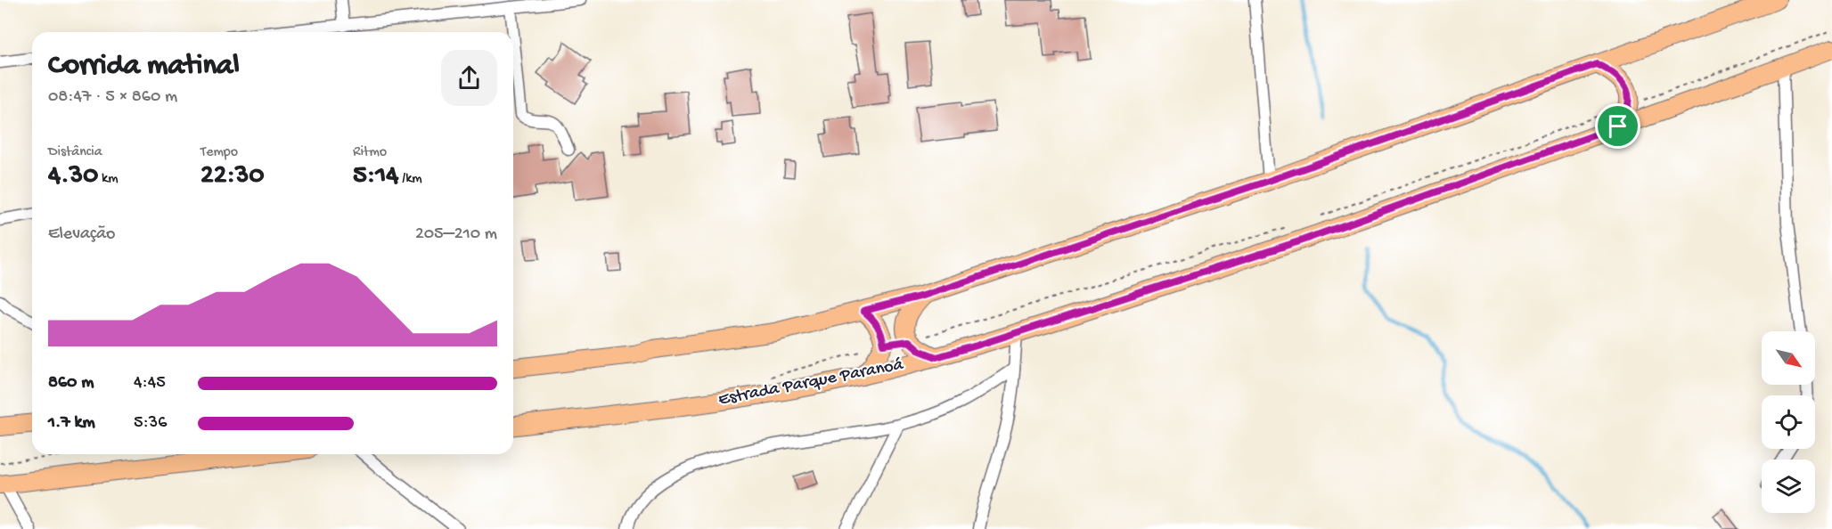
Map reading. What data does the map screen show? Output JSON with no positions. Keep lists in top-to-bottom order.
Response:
{
  "streets": {
    "main road": ["Estrada Parque Paranoá"]
  },
  "north": "bottom right",
  "page": {
    "heading": ["Corrida matinal", "08:47 · 5 × 860 m"],
    "stats": [
      ["Distância", "4.30 km"],
      ["Tempo", "22:30"],
      ["Ritmo", "5:14 /km"]
    ],
    "chart": ["Elevação", "205–210 m"],
    "list": [
      {
        "name": "860 m",
        "note": "4:45"
      },
      {
        "name": "1.7 km",
        "note": "5:36"
      }
    ]
  }
}
